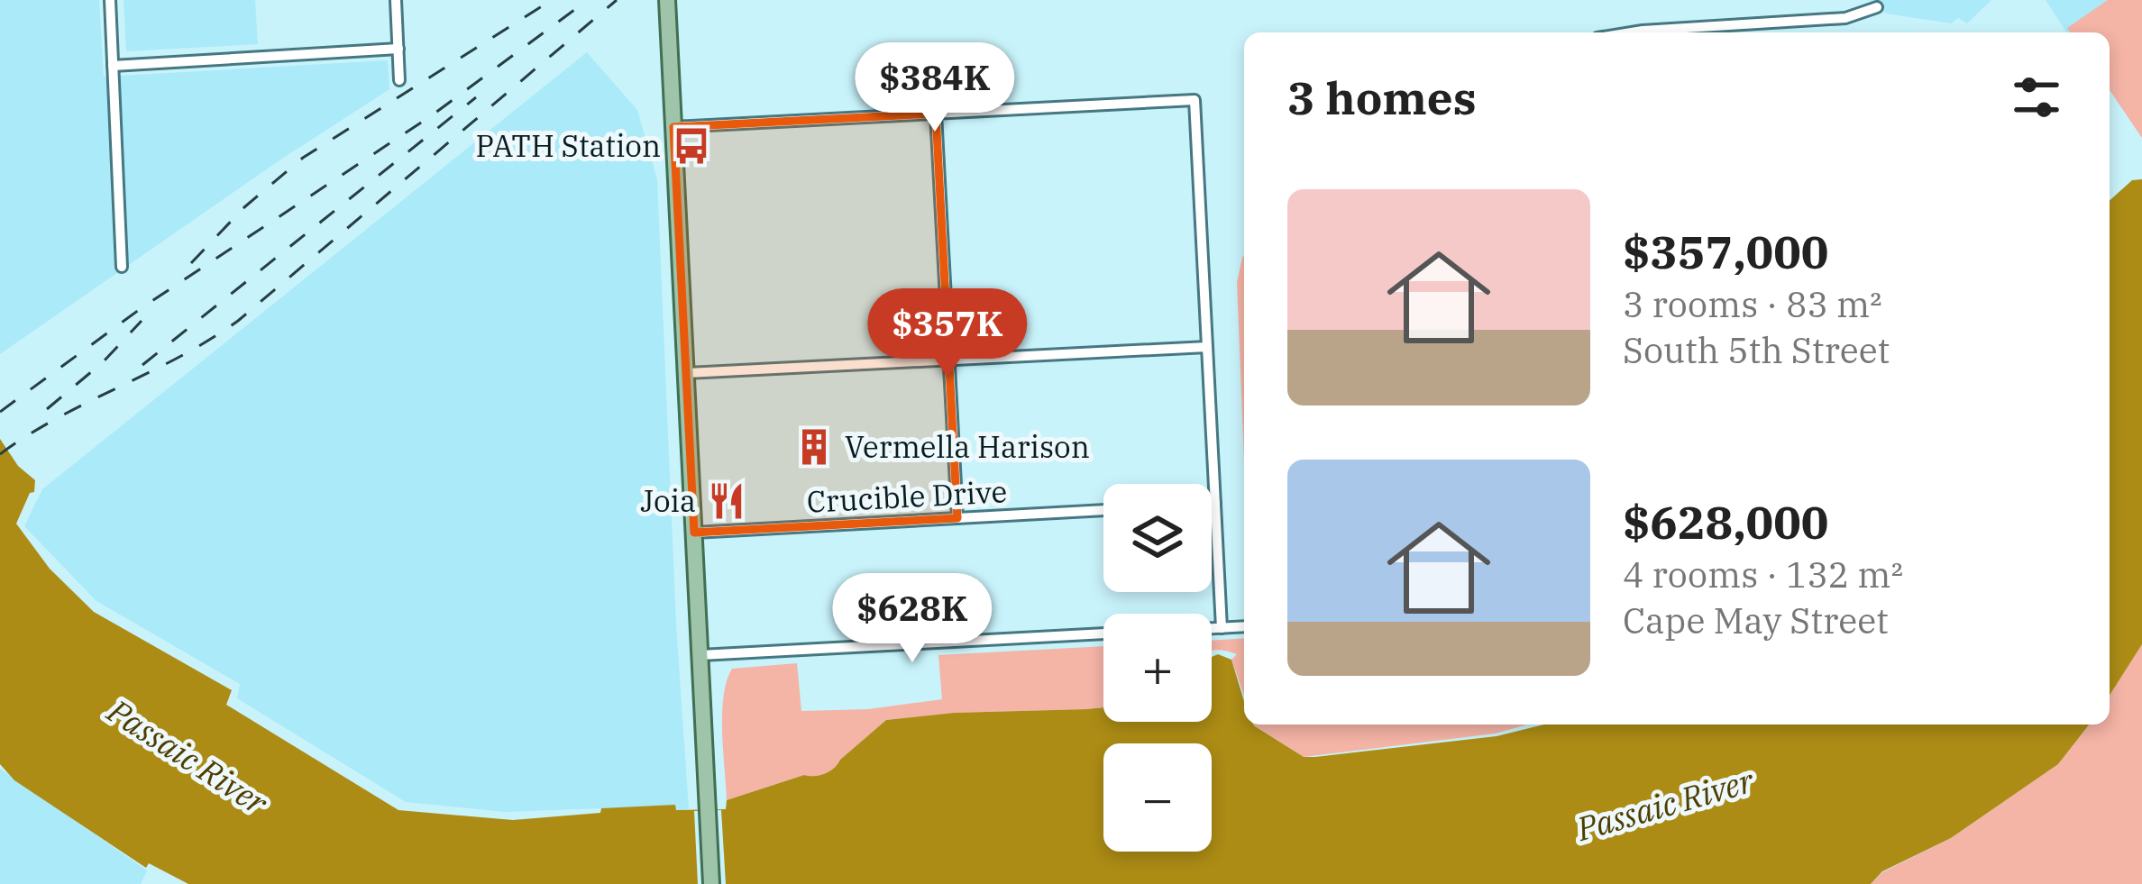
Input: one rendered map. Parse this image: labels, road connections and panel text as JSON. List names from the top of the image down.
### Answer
{
  "streets": {
    "street": ["Crucible Drive"]
  },
  "water": ["Passaic River"],
  "places": {
    "bus stop": ["PATH Station"],
    "building": ["Vermella Harison"],
    "restaurant": ["Joia"]
  },
  "page": {
    "heading": "3 homes",
    "price": ["$384K", "$357K", "$628K"],
    "list": [
      {
        "name": "$357,000",
        "note": "3 rooms · 83 m² · South 5th Street"
      },
      {
        "name": "$628,000",
        "note": "4 rooms · 132 m² · Cape May Street"
      }
    ],
    "map_buttons": ["+", "−"]
  }
}
